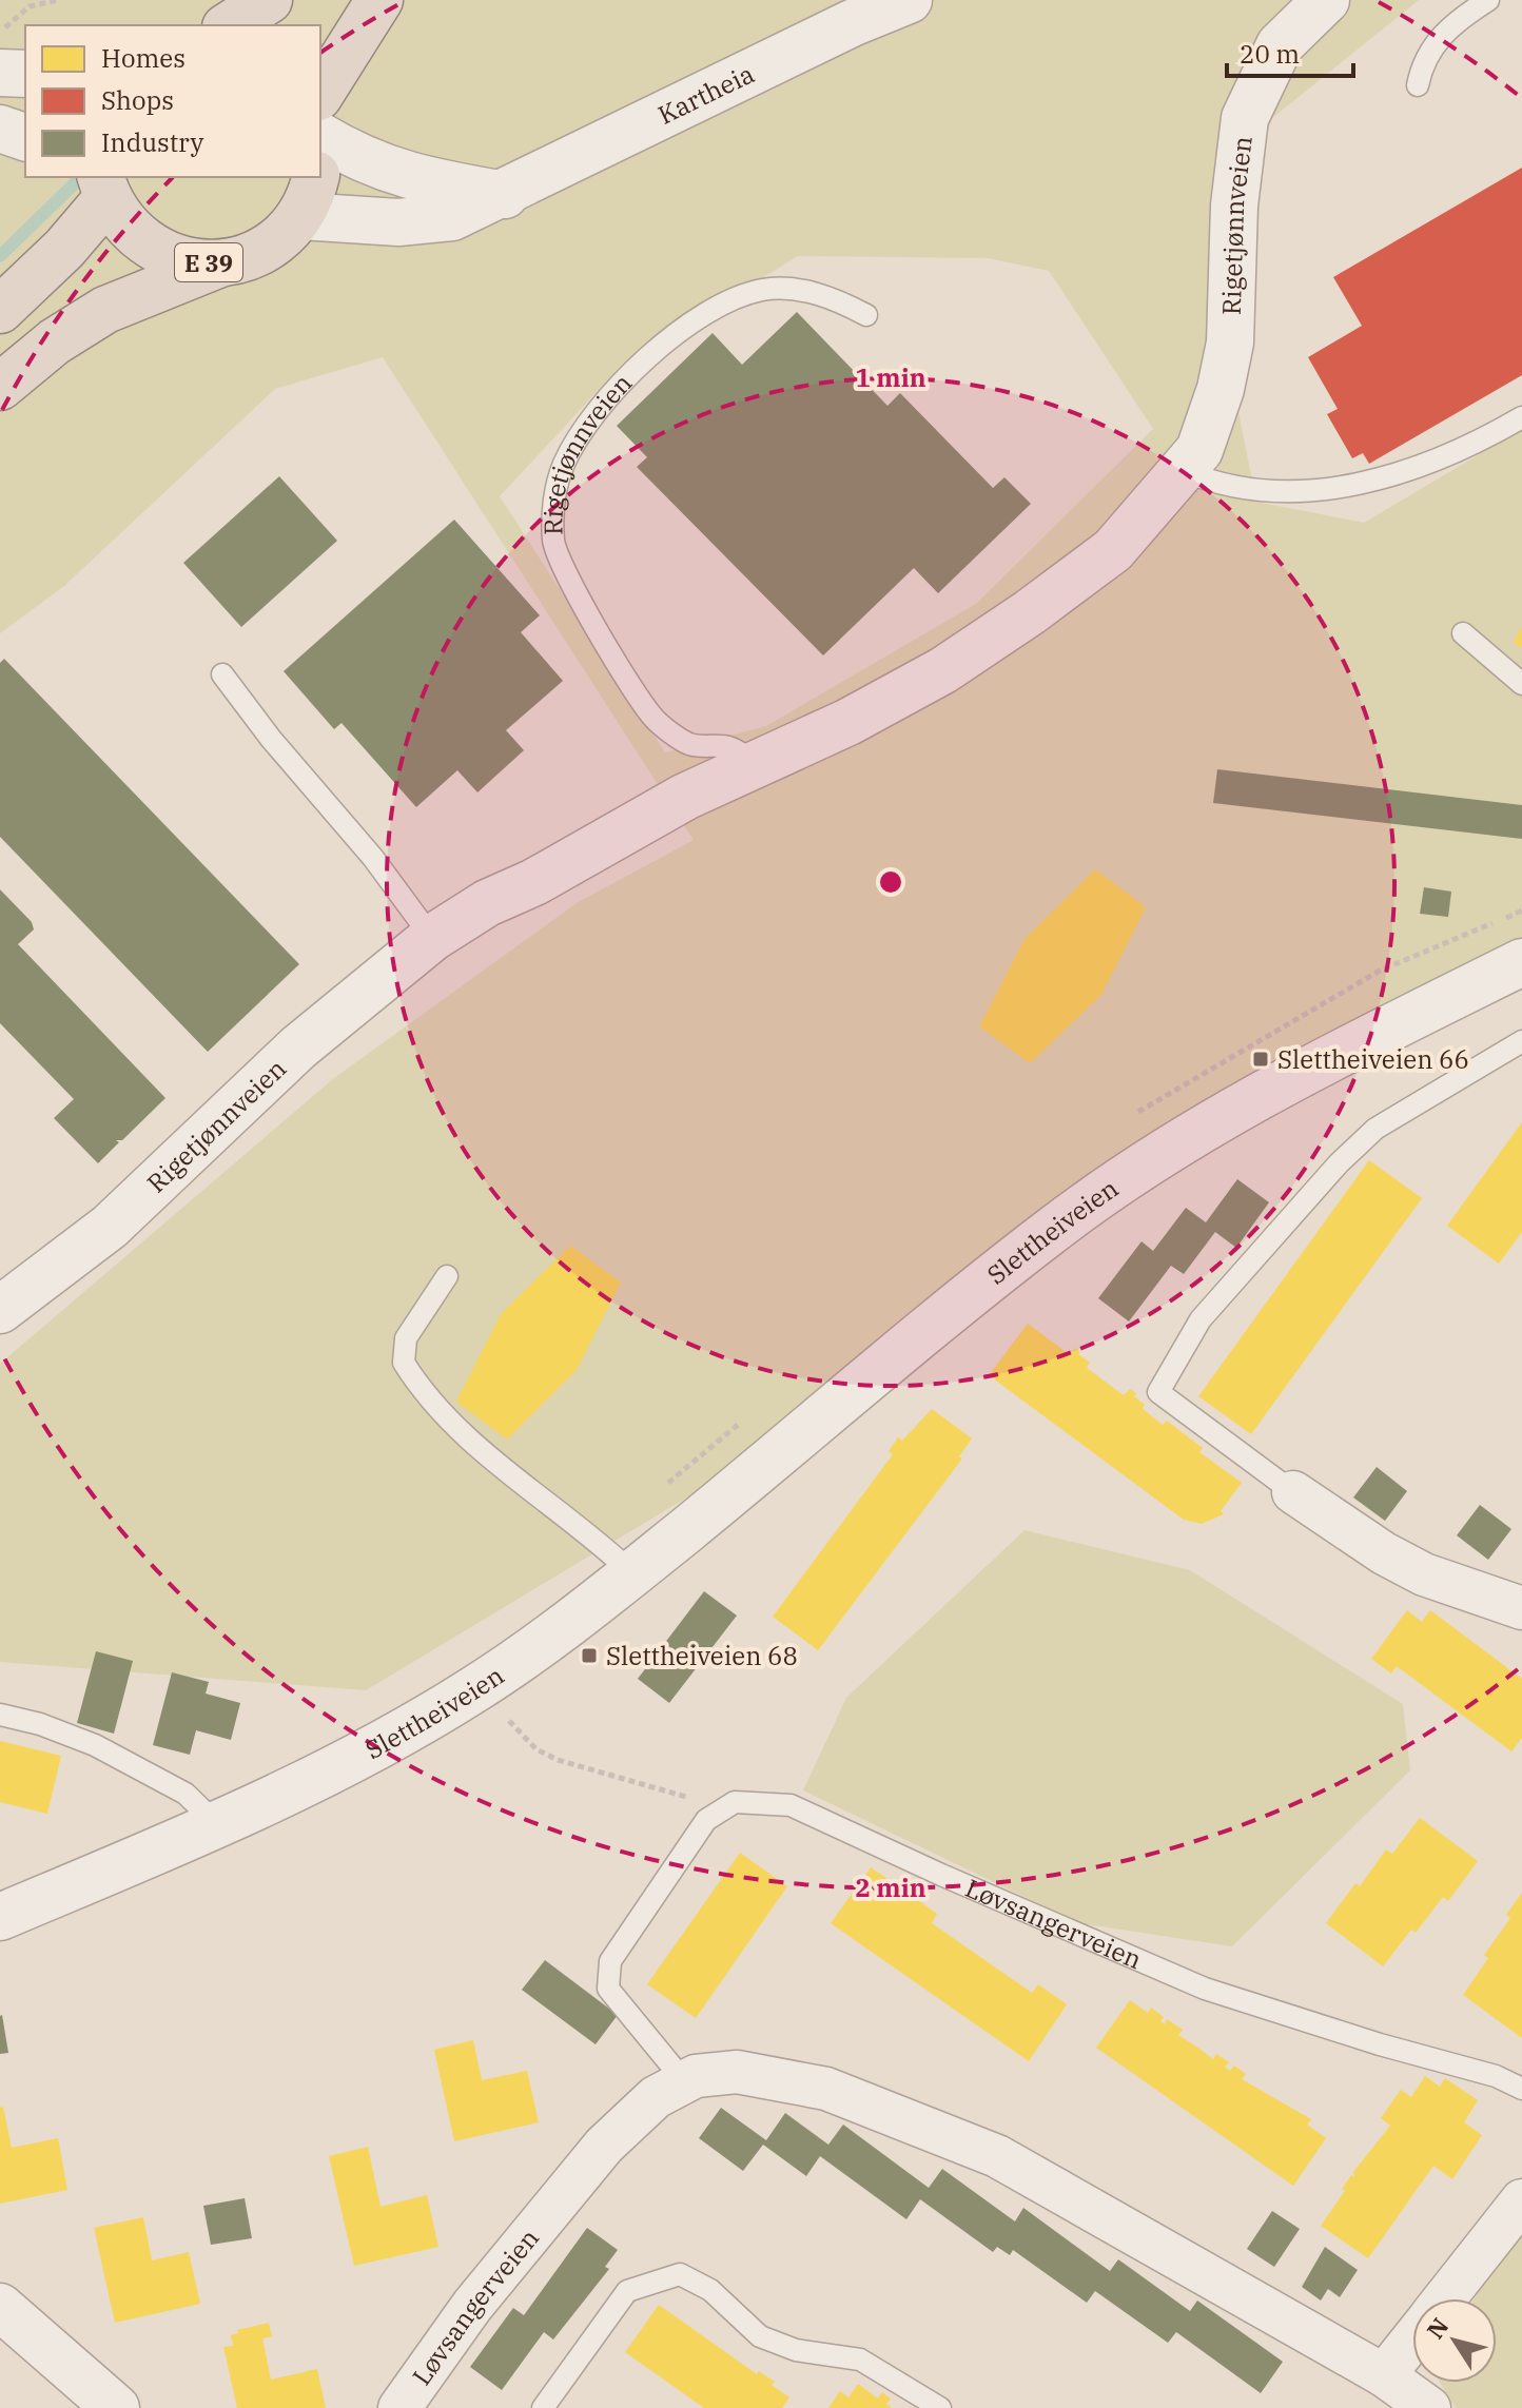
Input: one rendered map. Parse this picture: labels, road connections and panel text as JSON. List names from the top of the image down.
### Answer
{
  "streets": {
    "highway": ["E 39"],
    "street": [
      "Kartheia",
      "Rigetjønnveien",
      "Slettheiveien",
      "Løvsangerveien"
    ]
  },
  "crossings": [
    ["Kartheia", "E 39"]
  ],
  "places": {
    "transit": ["Slettheiveien 66", "Slettheiveien 68"]
  },
  "legend": ["Homes", "Shops", "Industry"],
  "scale_bar": "20 m",
  "north": "top left",
  "rings": ["1 min", "2 min"]
}
